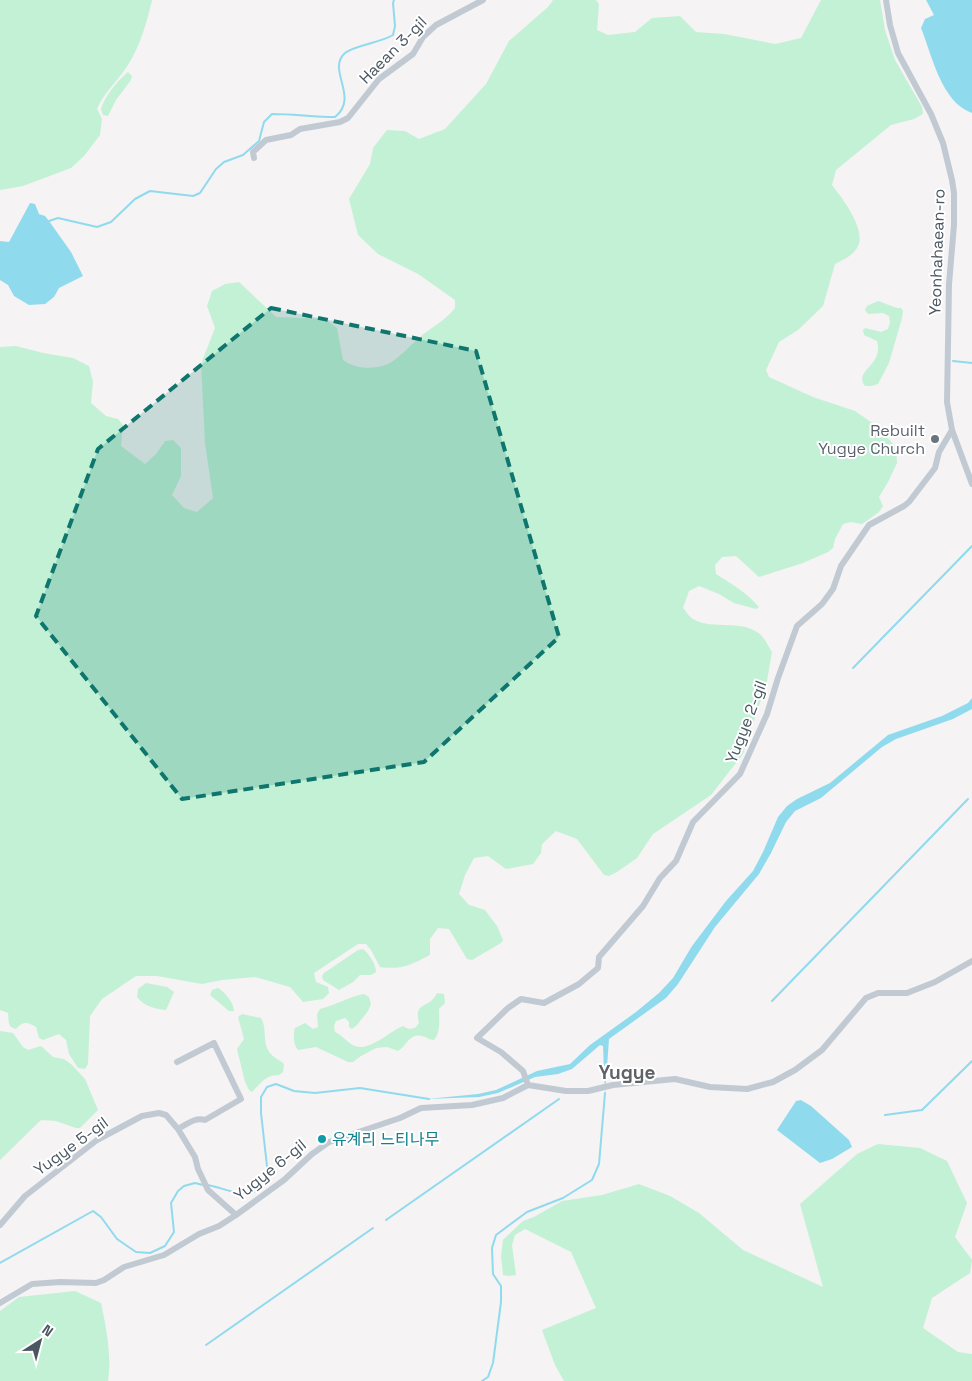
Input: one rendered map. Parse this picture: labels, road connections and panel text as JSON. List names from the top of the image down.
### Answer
{
  "streets": {
    "street": [
      "Haean 3-gil",
      "Yeonhahaean-ro",
      "Yugye 2-gil",
      "Yugye 5-gil",
      "Yugye 6-gil"
    ]
  },
  "crossings": [
    ["Yeonhahaean-ro", "Yugye 2-gil"],
    ["Yugye 2-gil", "Yugye 6-gil"],
    ["Yugye 5-gil", "Yugye 6-gil"]
  ],
  "districts": ["Yugye"],
  "places": ["Rebuilt Yugye Church", "유계리 느티나무"],
  "north": "top right"
}
